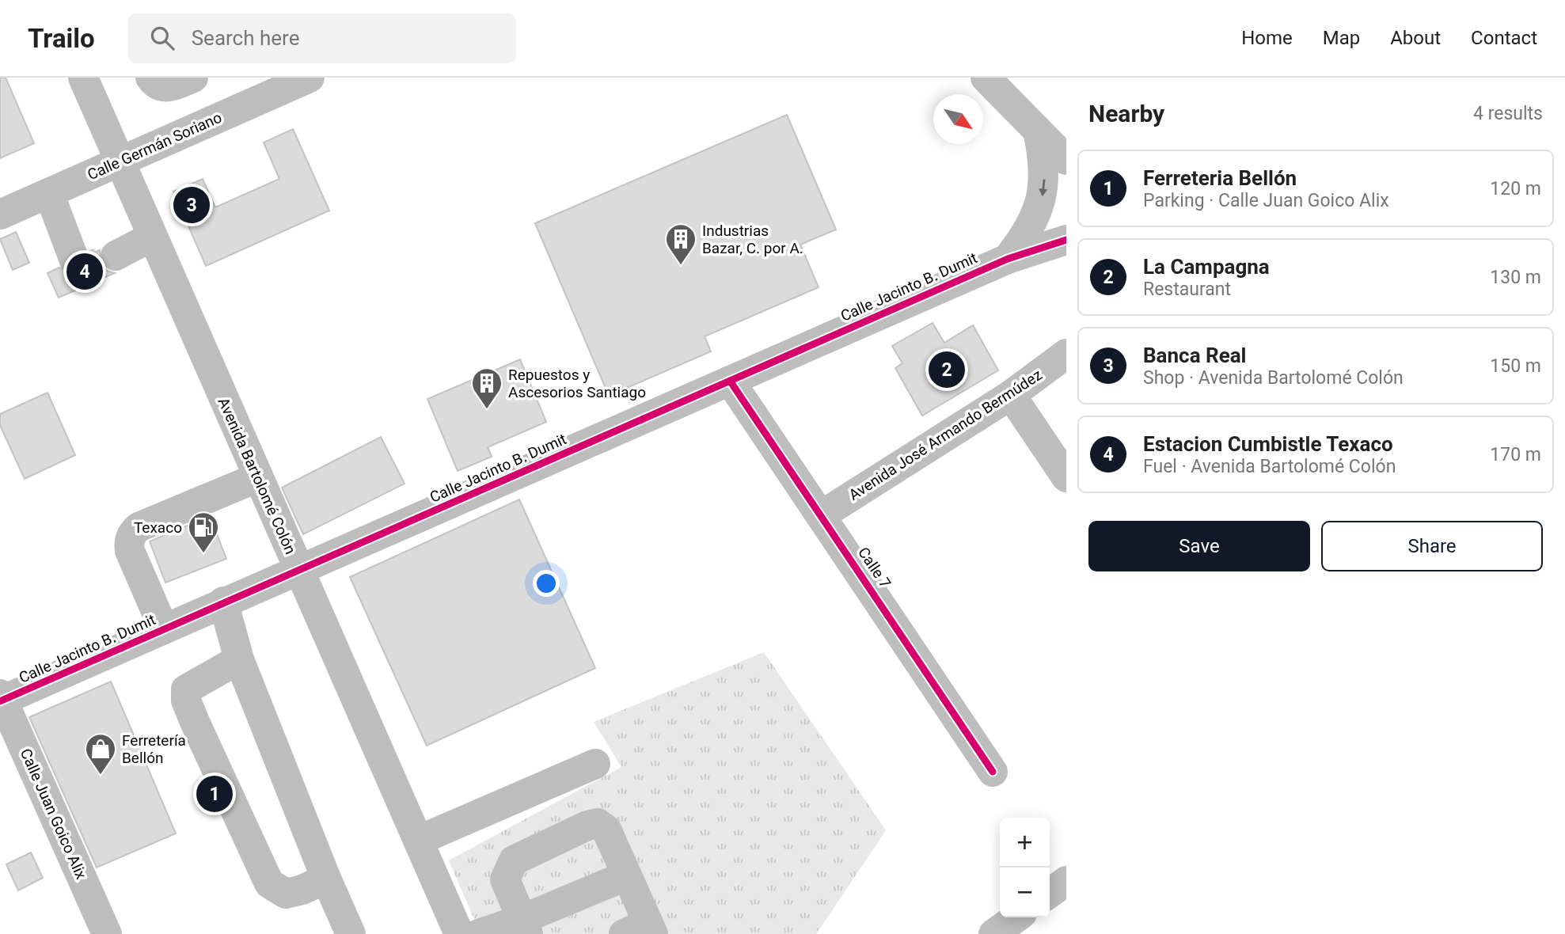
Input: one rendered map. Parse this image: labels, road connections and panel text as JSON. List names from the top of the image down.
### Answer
{
  "streets": {
    "street": [
      "Calle Germán Soriano",
      "Calle Jacinto B. Dumit",
      "Avenida José Armando Bermúdez",
      "Avenida Bartolomé Colón",
      "Calle 7",
      "Calle Juan Goico Alix"
    ]
  },
  "crossings": [
    ["Calle Germán Soriano", "Avenida Bartolomé Colón"],
    ["Calle Jacinto B. Dumit", "Avenida Bartolomé Colón"],
    ["Calle Jacinto B. Dumit", "Calle 7"],
    ["Calle Jacinto B. Dumit", "Calle Juan Goico Alix"],
    ["Avenida José Armando Bermúdez", "Calle 7"]
  ],
  "places": {
    "building": ["Industrias Bazar, C. por A.", "Repuestos y Ascesorios Santiago"],
    "fuel station": ["Texaco"],
    "shop": ["Ferretería Bellón"]
  },
  "north": "bottom right",
  "page": {
    "header": "Trailo",
    "search": "Search here",
    "nav": [
      "Home",
      "Map",
      "About",
      "Contact"
    ],
    "heading": ["Nearby", "4 results"],
    "list": [
      {
        "mark": "1",
        "name": "Ferreteria Bellón",
        "note": "Parking · Calle Juan Goico Alix",
        "value": "120 m"
      },
      {
        "mark": "2",
        "name": "La Campagna",
        "note": "Restaurant",
        "value": "130 m"
      },
      {
        "mark": "3",
        "name": "Banca Real",
        "note": "Shop · Avenida Bartolomé Colón",
        "value": "150 m"
      },
      {
        "mark": "4",
        "name": "Estacion Cumbistle Texaco",
        "note": "Fuel · Avenida Bartolomé Colón",
        "value": "170 m"
      }
    ],
    "pins": [
      "3",
      "4",
      "2",
      "1"
    ],
    "buttons": ["Save", "Share"],
    "map_buttons": ["+", "−"]
  }
}
